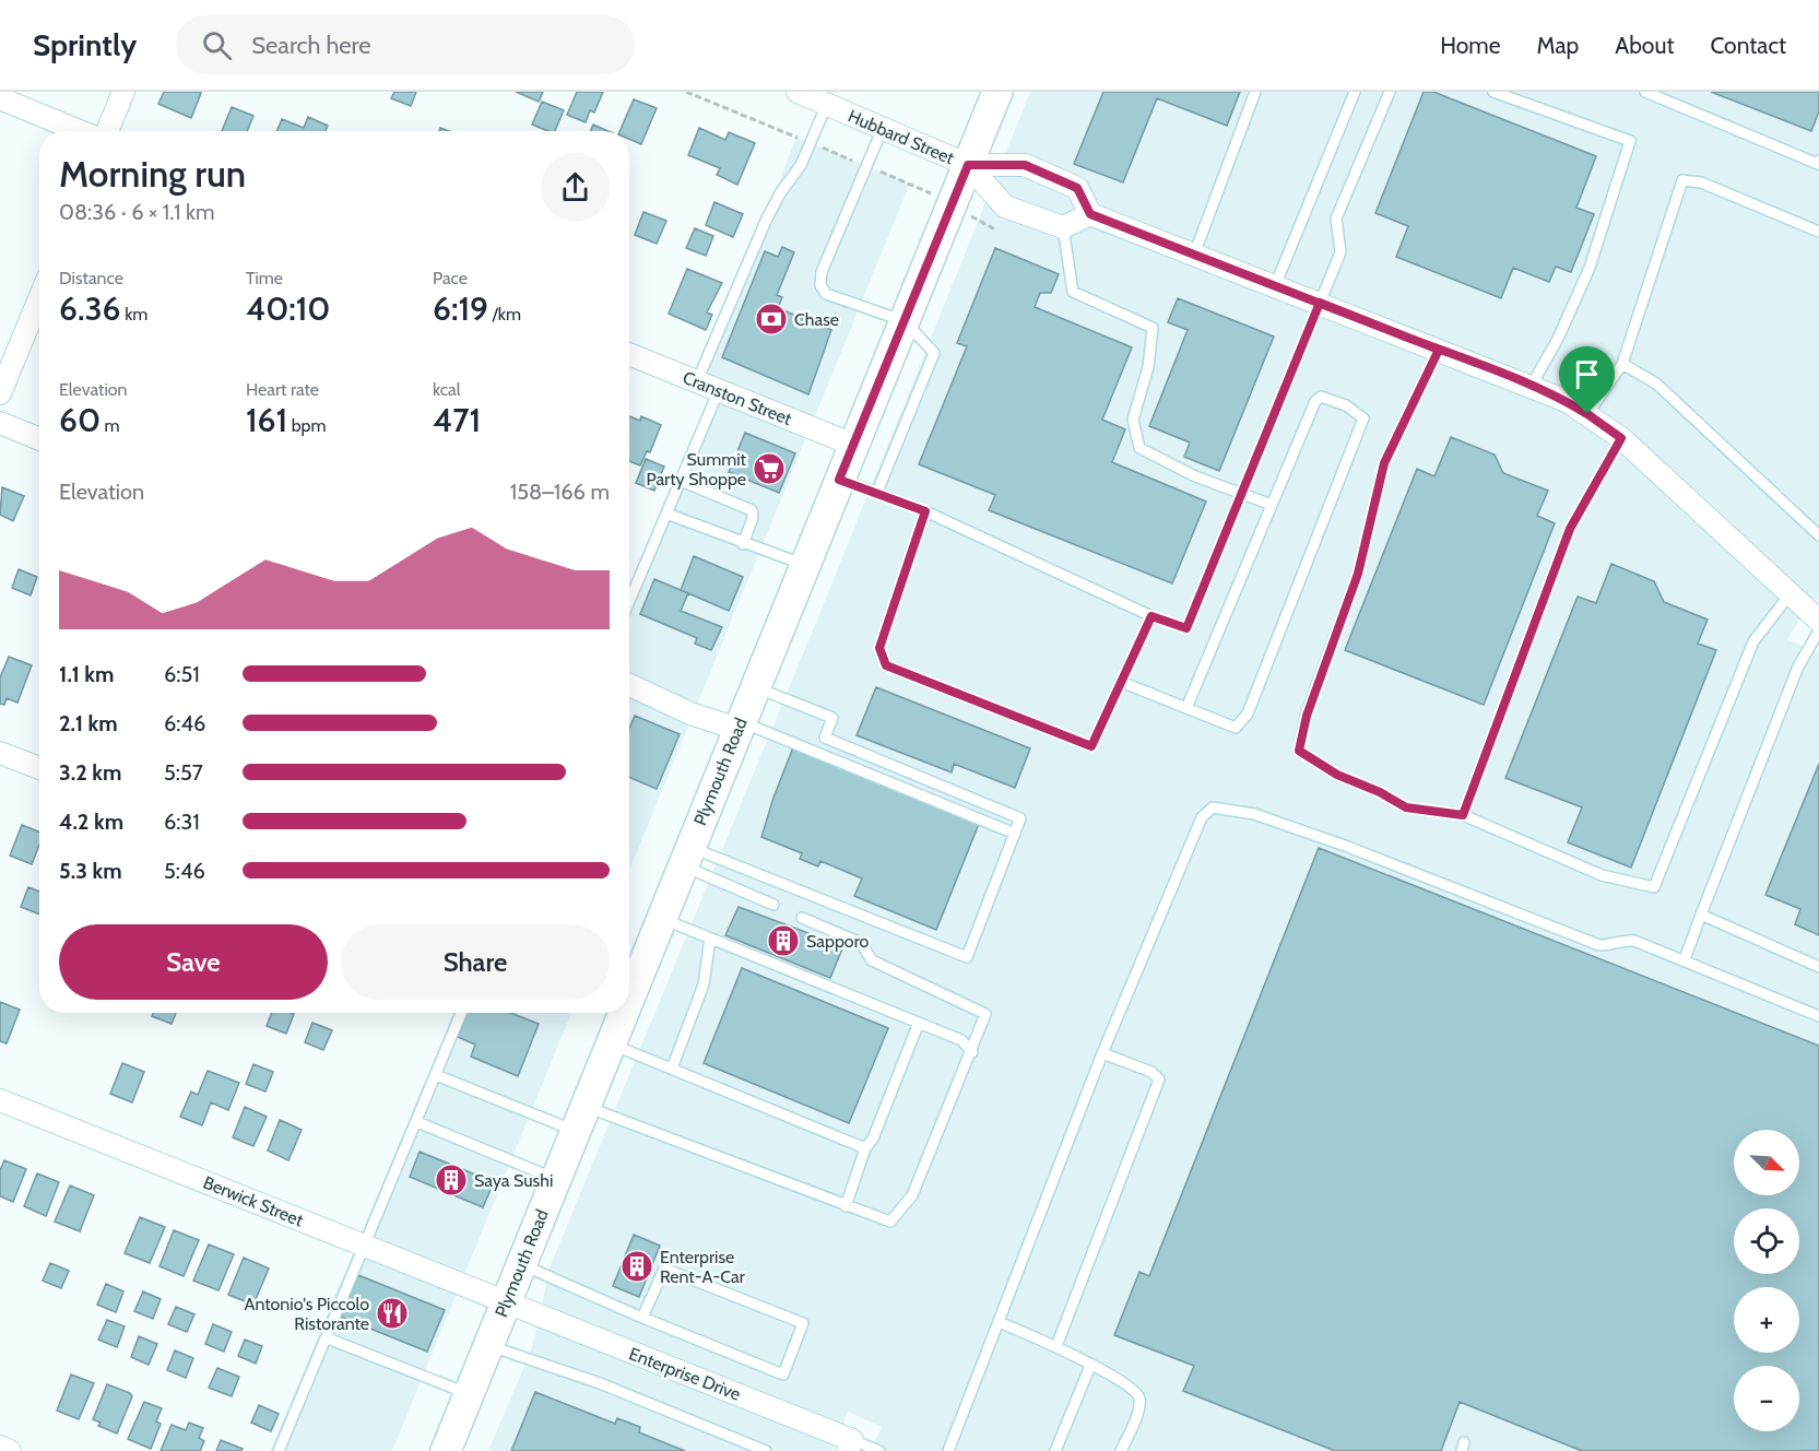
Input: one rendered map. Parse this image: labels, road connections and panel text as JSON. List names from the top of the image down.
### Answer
{
  "streets": {
    "main road": ["Plymouth Road"],
    "street": [
      "Hubbard Street",
      "Cranston Street",
      "Berwick Street",
      "Enterprise Drive"
    ]
  },
  "crossings": [
    ["Hubbard Street", "Plymouth Road"],
    ["Cranston Street", "Plymouth Road"],
    ["Plymouth Road", "Berwick Street"],
    ["Plymouth Road", "Enterprise Drive"],
    ["Berwick Street", "Enterprise Drive"]
  ],
  "places": {
    "bank": ["Chase"],
    "supermarket": ["Summit Party Shoppe"],
    "building": ["Sapporo", "Saya Sushi", "Enterprise Rent-A-Car"],
    "restaurant": ["Antonio's Piccolo Ristorante"]
  },
  "north": "bottom right",
  "page": {
    "header": "Sprintly",
    "search": "Search here",
    "nav": [
      "Home",
      "Map",
      "About",
      "Contact"
    ],
    "heading": ["Morning run", "08:36 · 6 × 1.1 km"],
    "stats": [
      ["Distance", "6.36 km"],
      ["Time", "40:10"],
      ["Pace", "6:19 /km"],
      ["Elevation", "60 m"],
      ["Heart rate", "161 bpm"],
      ["kcal", "471"]
    ],
    "chart": ["Elevation", "158–166 m"],
    "list": [
      {
        "name": "1.1 km",
        "note": "6:51"
      },
      {
        "name": "2.1 km",
        "note": "6:46"
      },
      {
        "name": "3.2 km",
        "note": "5:57"
      },
      {
        "name": "4.2 km",
        "note": "6:31"
      },
      {
        "name": "5.3 km",
        "note": "5:46"
      }
    ],
    "buttons": ["Save", "Share"],
    "map_buttons": ["+", "−"]
  }
}
